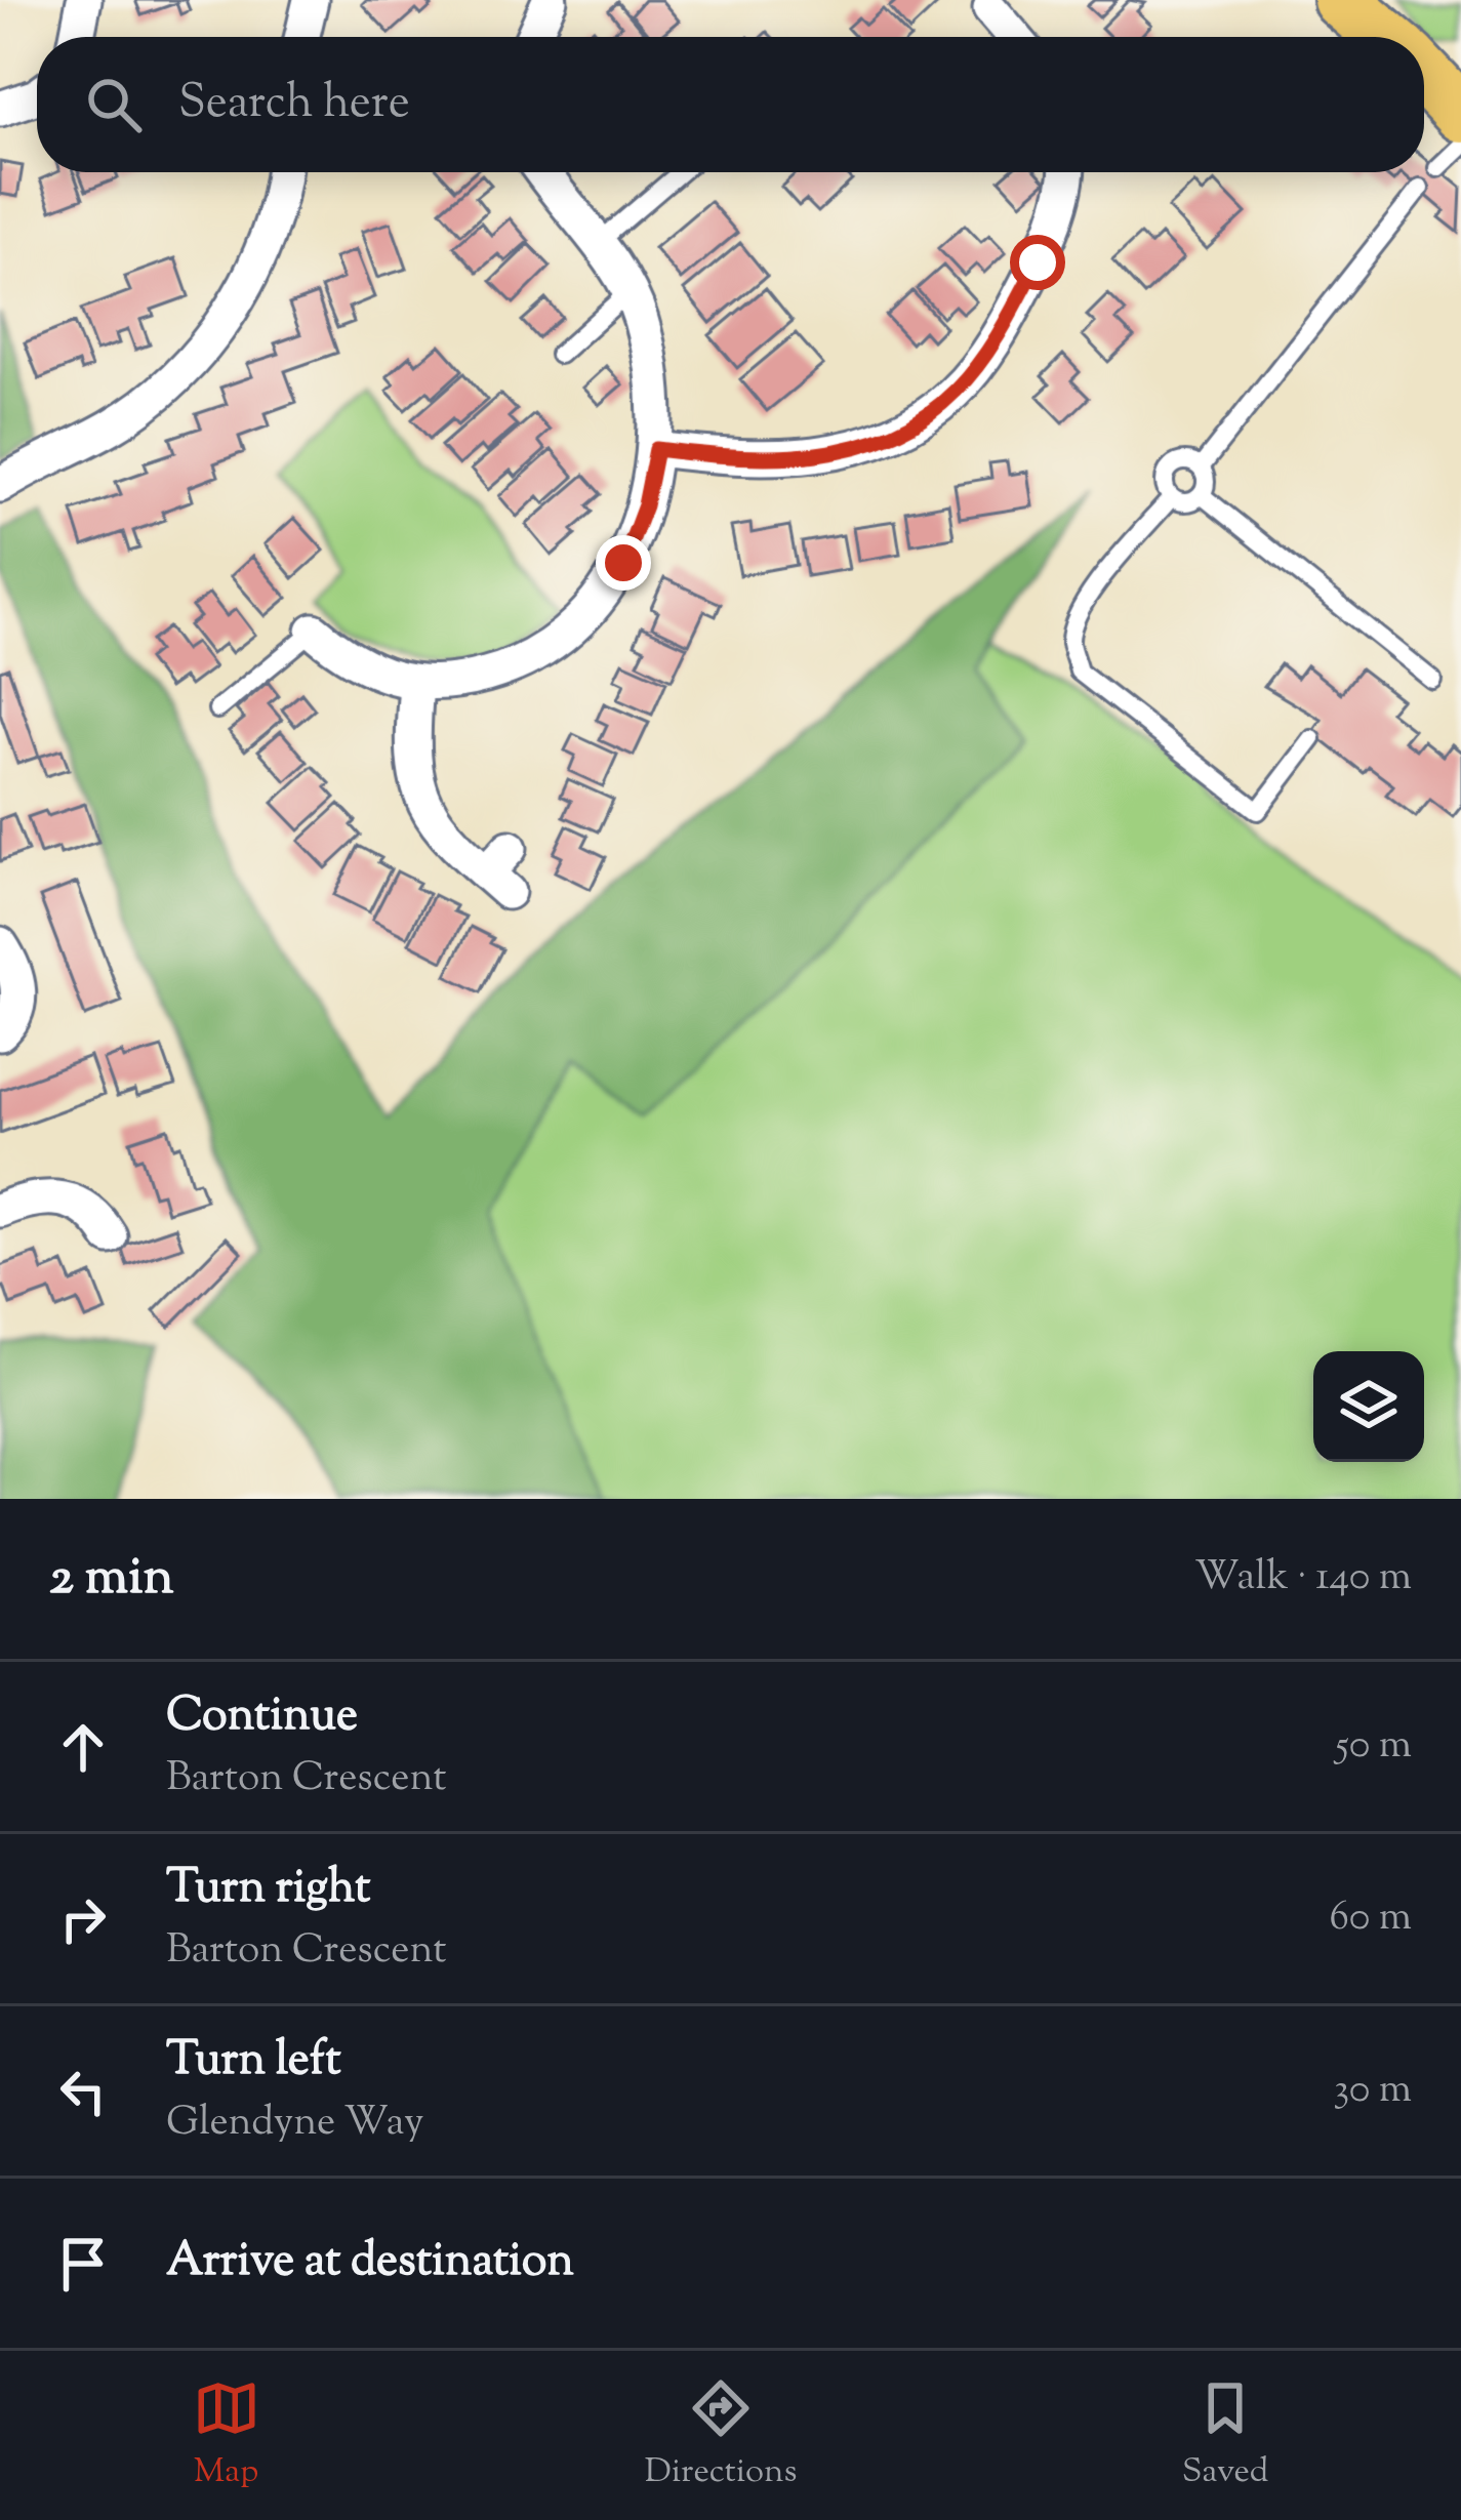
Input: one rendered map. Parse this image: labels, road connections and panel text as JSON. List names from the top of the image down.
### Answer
{
  "page": {
    "search": "Search here",
    "heading": ["2 min", "Walk · 140 m"],
    "list": [
      ["Continue", "Barton Crescent", "50 m"],
      ["Turn right", "Barton Crescent", "60 m"],
      ["Turn left", "Glendyne Way", "30 m"],
      "Arrive at destination"
    ],
    "nav": ["Map", "Directions", "Saved"]
  }
}
